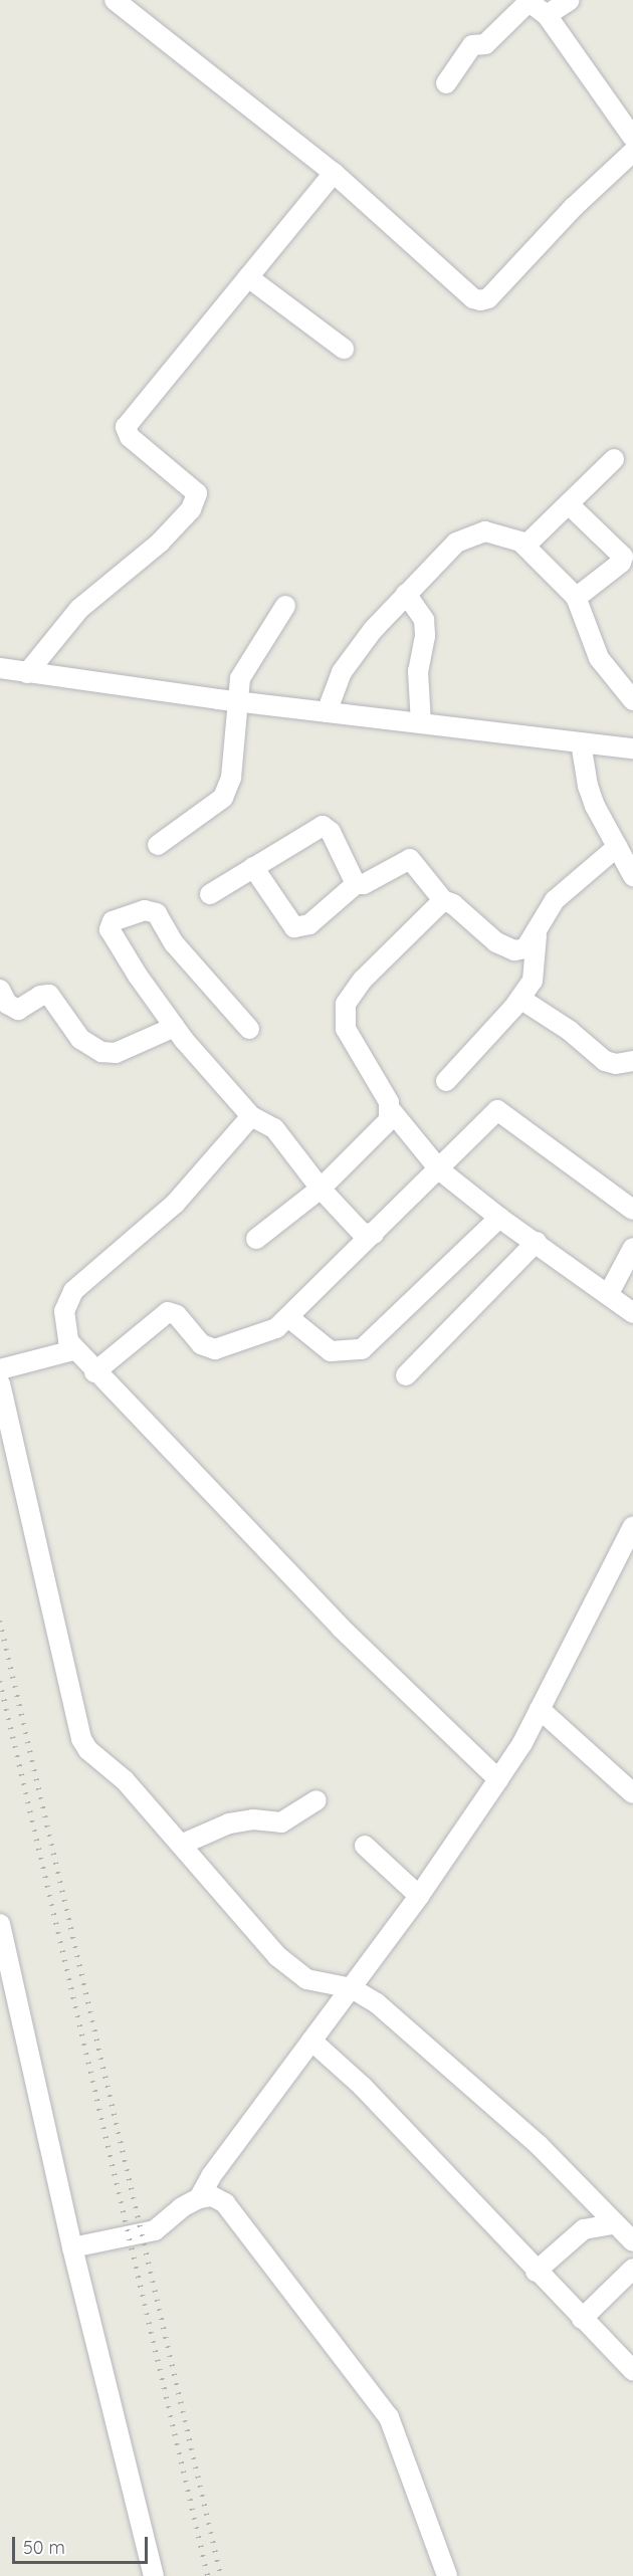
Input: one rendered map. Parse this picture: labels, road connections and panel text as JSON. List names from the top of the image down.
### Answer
{
  "scale_bar": "50 m"
}
